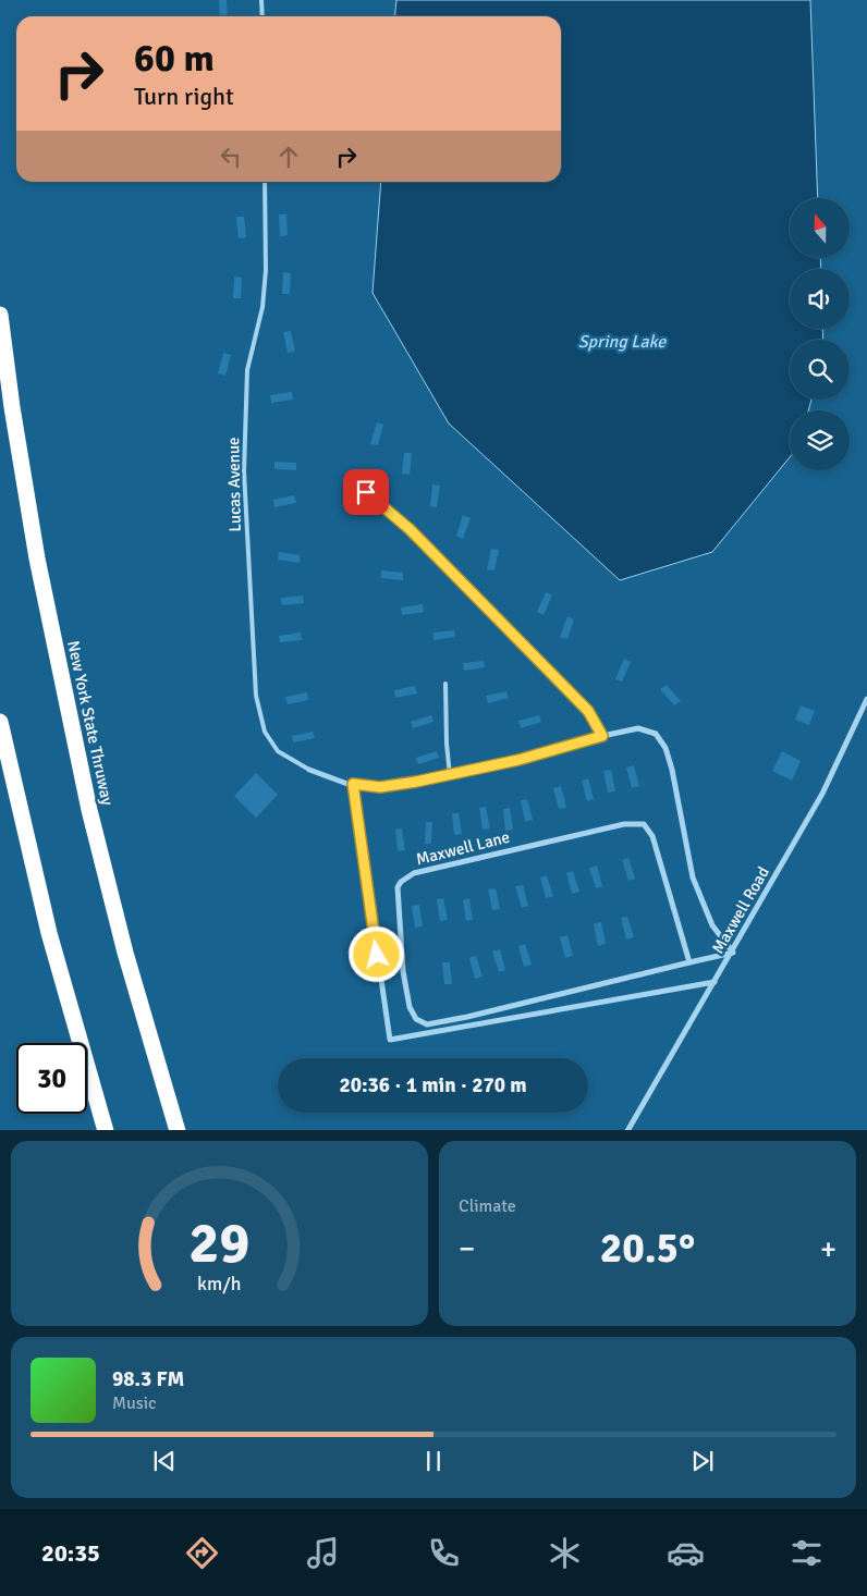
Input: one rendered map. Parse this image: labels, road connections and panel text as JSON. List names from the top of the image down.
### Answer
{
  "streets": {
    "highway": ["New York State Thruway"],
    "street": ["Maxwell Lane", "Maxwell Road"],
    "lane": ["Lucas Avenue"]
  },
  "crossings": [
    ["Maxwell Lane", "Maxwell Road"]
  ],
  "water": ["Spring Lake"],
  "north": "top",
  "page": {
    "turn": ["60 m", "Turn right"],
    "limit": "30",
    "trip": "20:36 · 1 min · 270 m",
    "tile": "Climate",
    "heat": ["−", "20.5°", "+"],
    "song": ["98.3 FM", "Music"],
    "tabs": "20:35",
    "gauge": ["29", "km/h"]
  }
}
